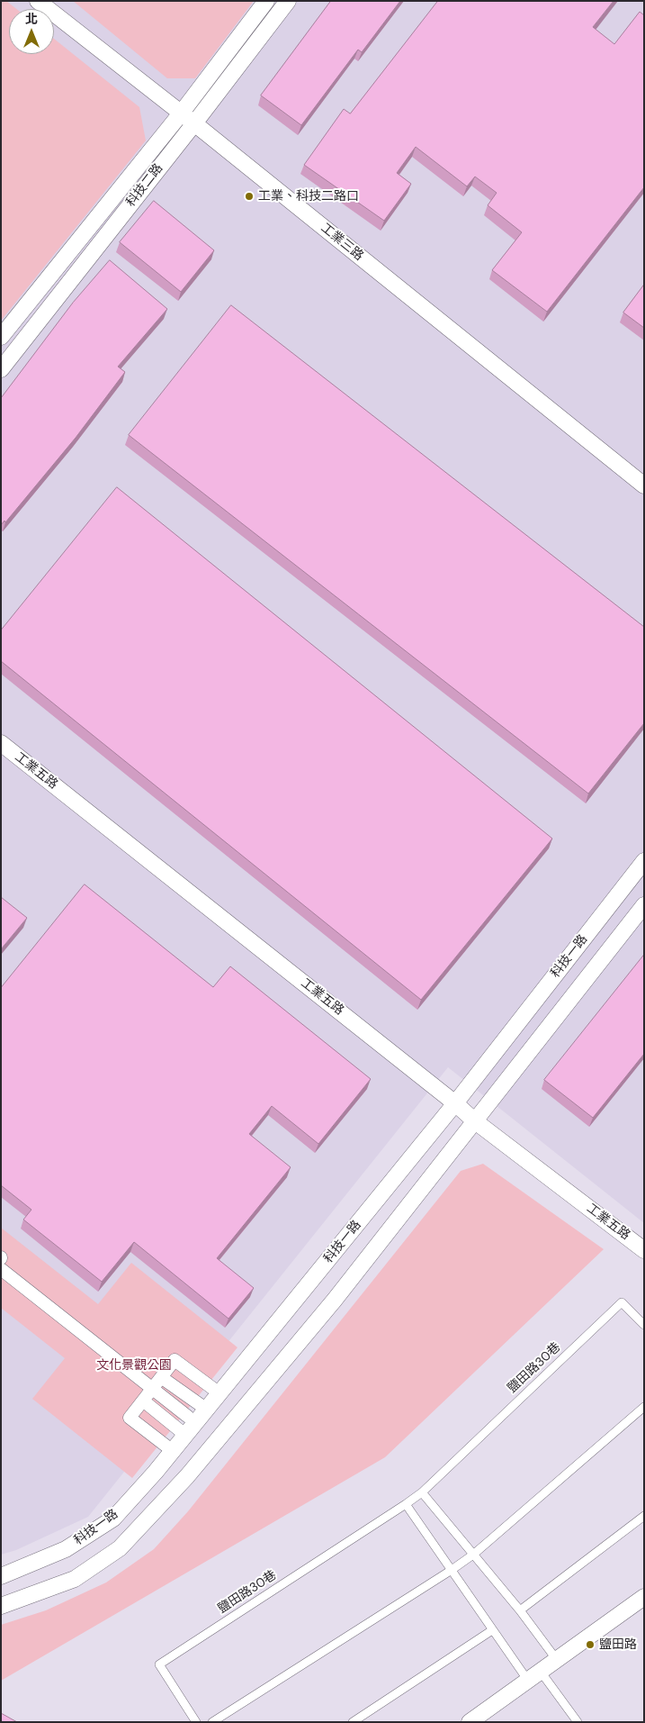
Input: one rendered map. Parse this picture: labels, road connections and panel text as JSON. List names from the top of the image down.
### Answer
{
  "streets": {
    "street": [
      "科技二路",
      "工業三路",
      "工業五路",
      "科技一路"
    ],
    "lane": ["鹽田路30巷"]
  },
  "crossings": [
    ["科技二路", "工業三路"],
    ["工業五路", "科技一路"]
  ],
  "parks": ["文化景觀公園"],
  "places": ["工業、科技二路口", "鹽田路"],
  "north": "top"
}
